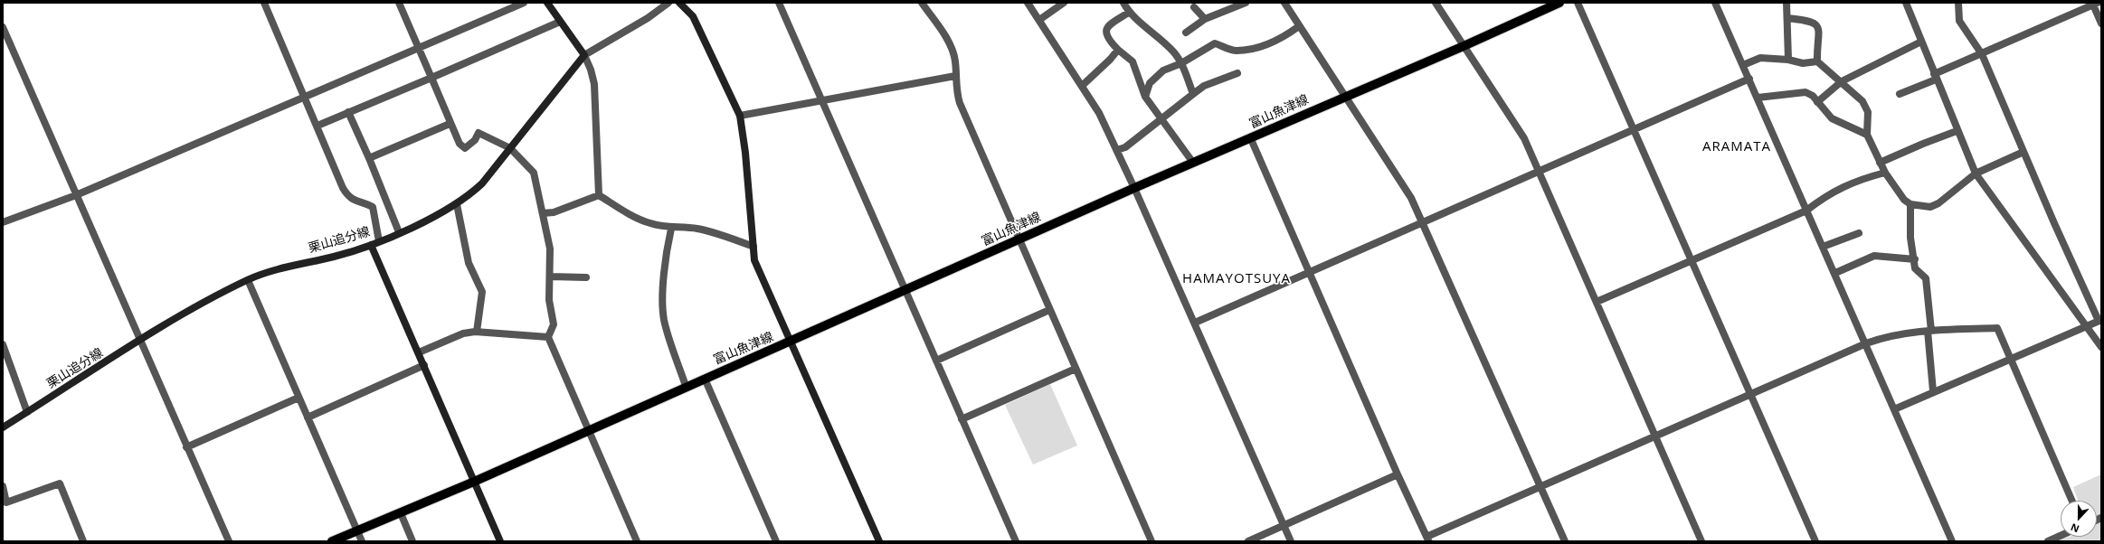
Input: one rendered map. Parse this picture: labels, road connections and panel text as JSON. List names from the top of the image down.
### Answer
{
  "streets": {
    "main road": ["富山魚津線"],
    "street": ["栗山追分線"]
  },
  "districts": ["ARAMATA", "HAMAYOTSUYA"],
  "north": "bottom"
}
